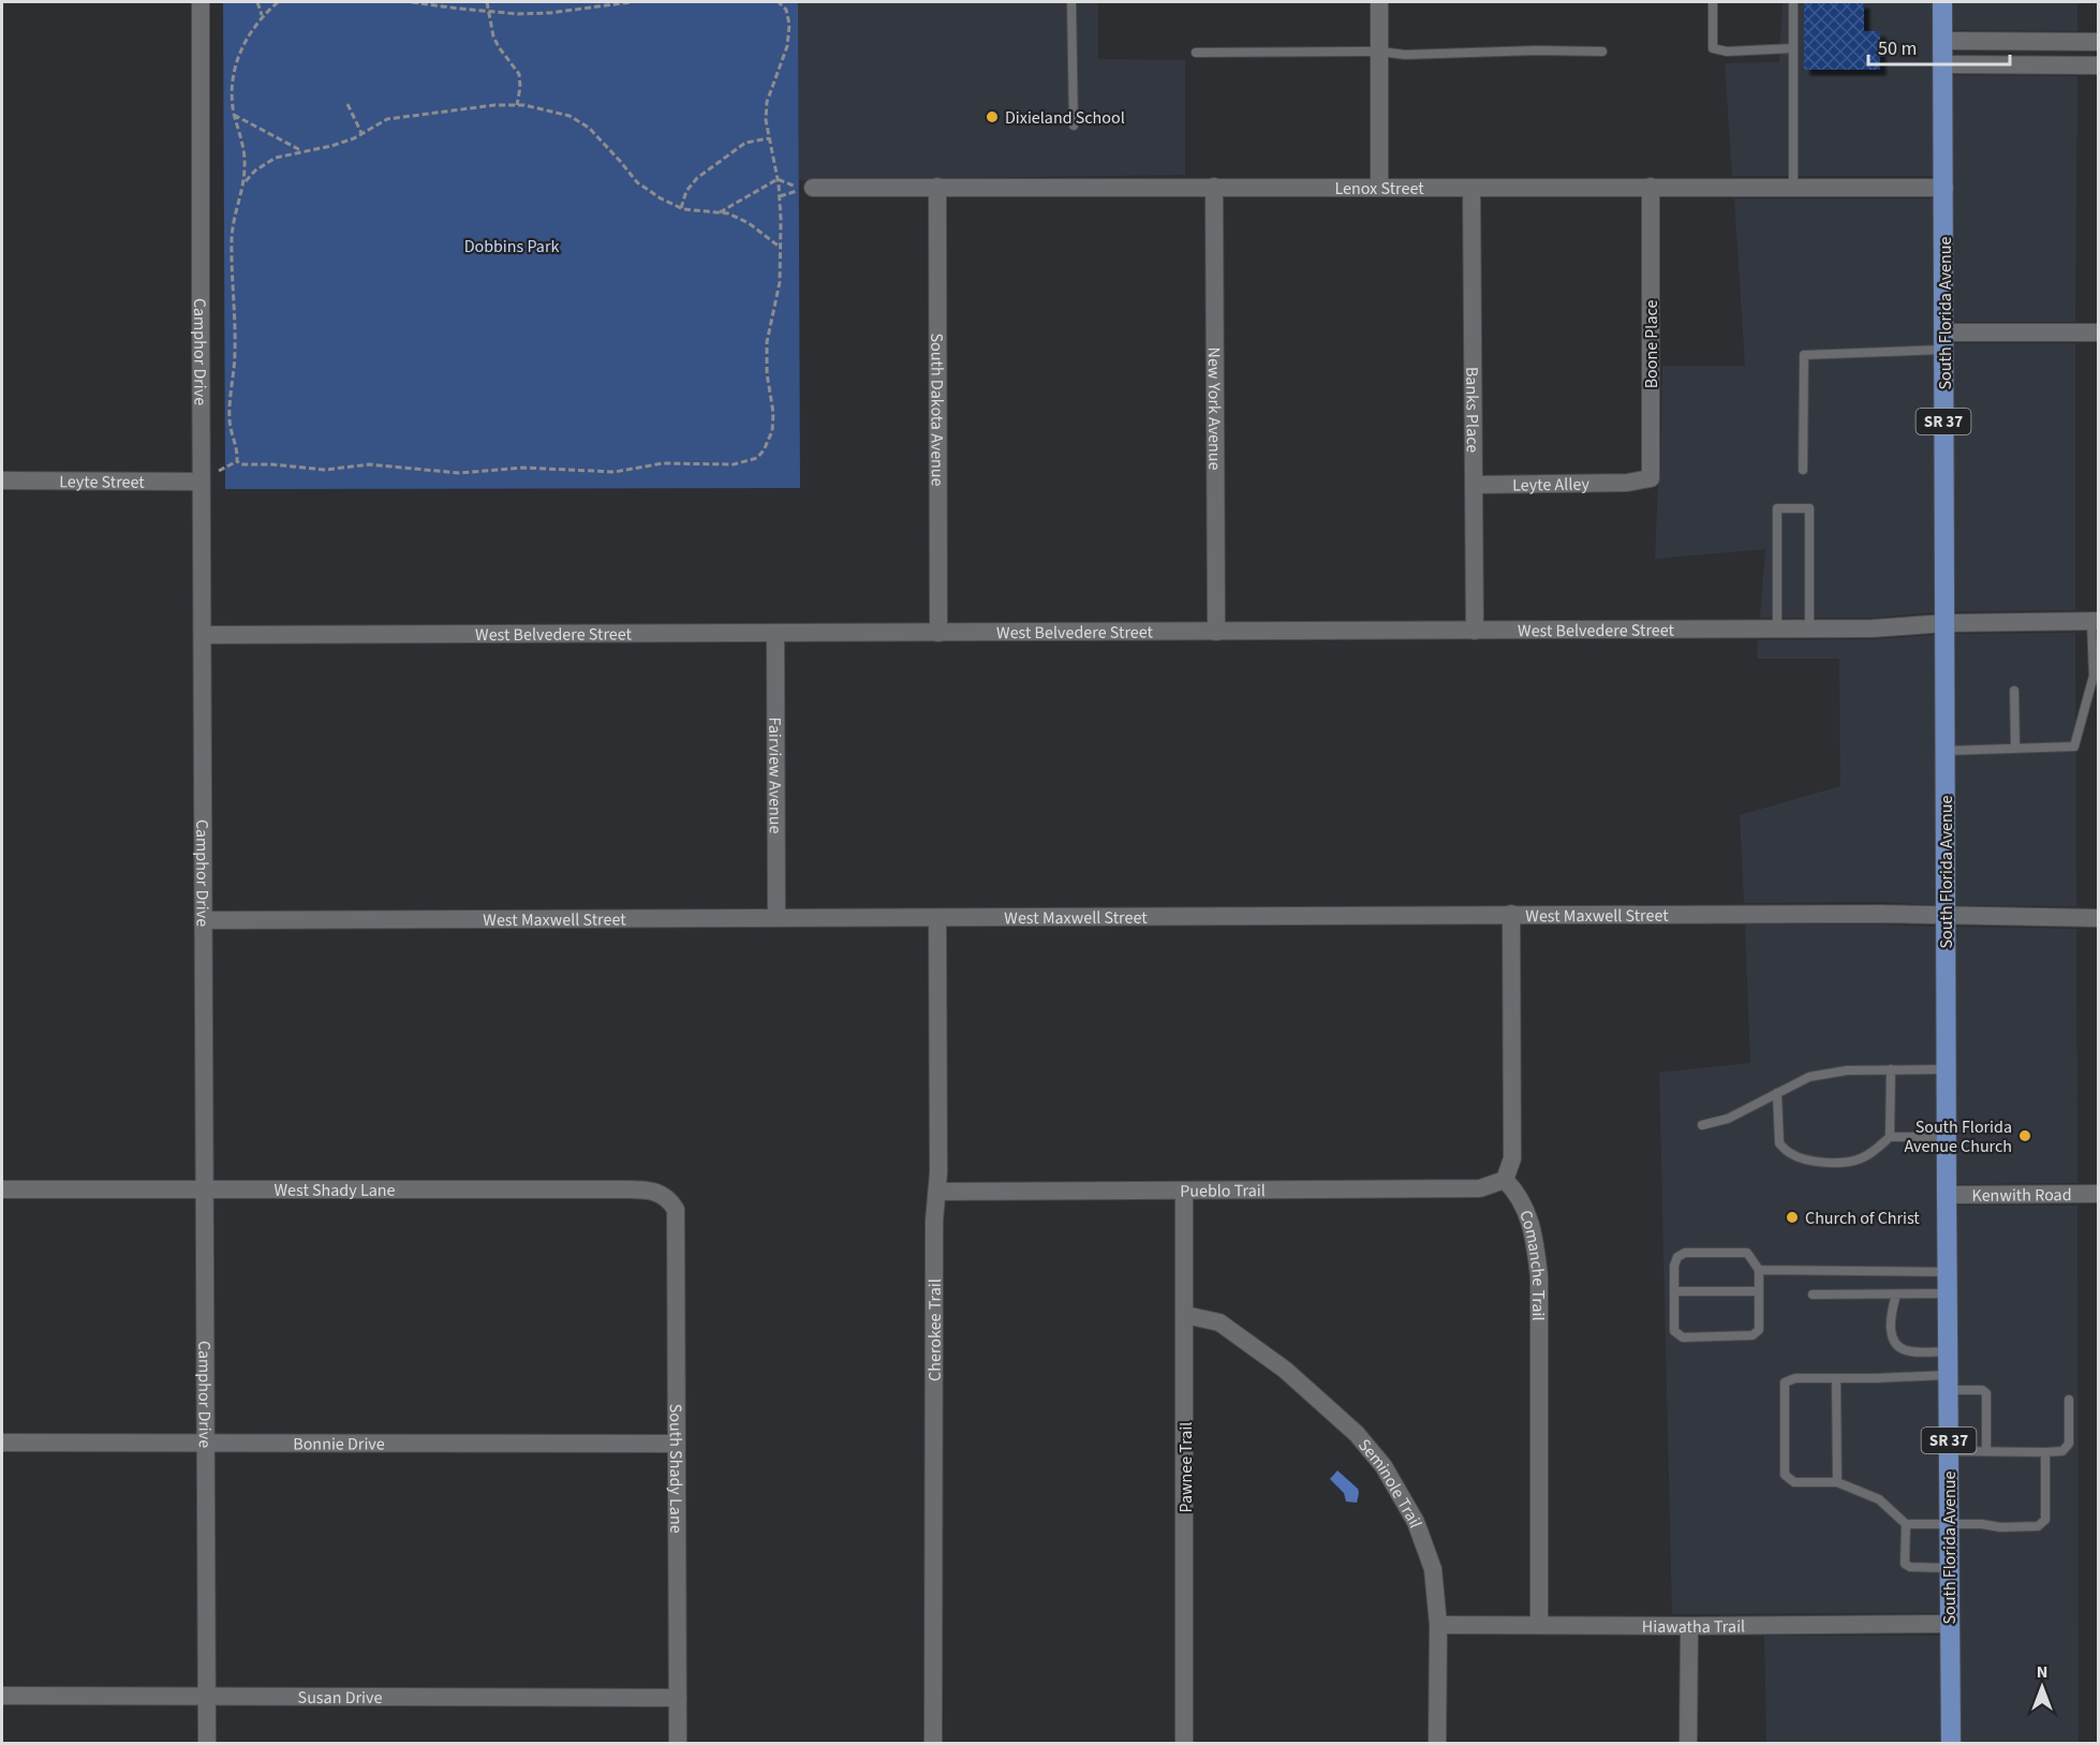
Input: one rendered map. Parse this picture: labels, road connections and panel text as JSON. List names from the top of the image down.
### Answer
{
  "streets": {
    "main road": ["South Florida Avenue", "SR 37"],
    "street": [
      "Lenox Street",
      "Boone Place",
      "Camphor Drive",
      "New York Avenue",
      "Banks Place",
      "South Dakota Avenue",
      "Leyte Street",
      "Leyte Alley",
      "West Belvedere Street",
      "Fairview Avenue",
      "West Maxwell Street",
      "Pueblo Trail",
      "West Shady Lane",
      "Kenwith Road",
      "Comanche Trail",
      "Cherokee Trail",
      "Bonnie Drive",
      "Pawnee Trail",
      "South Shady Lane",
      "Seminole Trail",
      "Hiawatha Trail",
      "Susan Drive"
    ]
  },
  "crossings": [
    ["Lenox Street", "South Florida Avenue"],
    ["Lenox Street", "Boone Place"],
    ["Lenox Street", "New York Avenue"],
    ["Lenox Street", "Banks Place"],
    ["Lenox Street", "South Dakota Avenue"],
    ["South Florida Avenue", "West Belvedere Street"],
    ["South Florida Avenue", "West Maxwell Street"],
    ["South Florida Avenue", "Kenwith Road"],
    ["South Florida Avenue", "Hiawatha Trail"],
    ["Boone Place", "Leyte Alley"],
    ["Camphor Drive", "Leyte Street"],
    ["Camphor Drive", "West Belvedere Street"],
    ["Camphor Drive", "West Maxwell Street"],
    ["Camphor Drive", "West Shady Lane"],
    ["Camphor Drive", "Bonnie Drive"],
    ["Camphor Drive", "Susan Drive"],
    ["New York Avenue", "West Belvedere Street"],
    ["Banks Place", "Leyte Alley"],
    ["Banks Place", "West Belvedere Street"],
    ["South Dakota Avenue", "West Belvedere Street"],
    ["West Belvedere Street", "Fairview Avenue"],
    ["Fairview Avenue", "West Maxwell Street"],
    ["West Maxwell Street", "Cherokee Trail"],
    ["Pueblo Trail", "Comanche Trail"],
    ["Pueblo Trail", "Cherokee Trail"],
    ["Pueblo Trail", "Pawnee Trail"],
    ["West Shady Lane", "South Shady Lane"],
    ["Comanche Trail", "Hiawatha Trail"],
    ["Bonnie Drive", "South Shady Lane"],
    ["Pawnee Trail", "Seminole Trail"],
    ["South Shady Lane", "Susan Drive"],
    ["Seminole Trail", "Hiawatha Trail"]
  ],
  "parks": ["Dobbins Park"],
  "places": ["Dixieland School", "South Florida Avenue Church", "Church of Christ"],
  "scale_bar": "50 m",
  "north": "top"
}
